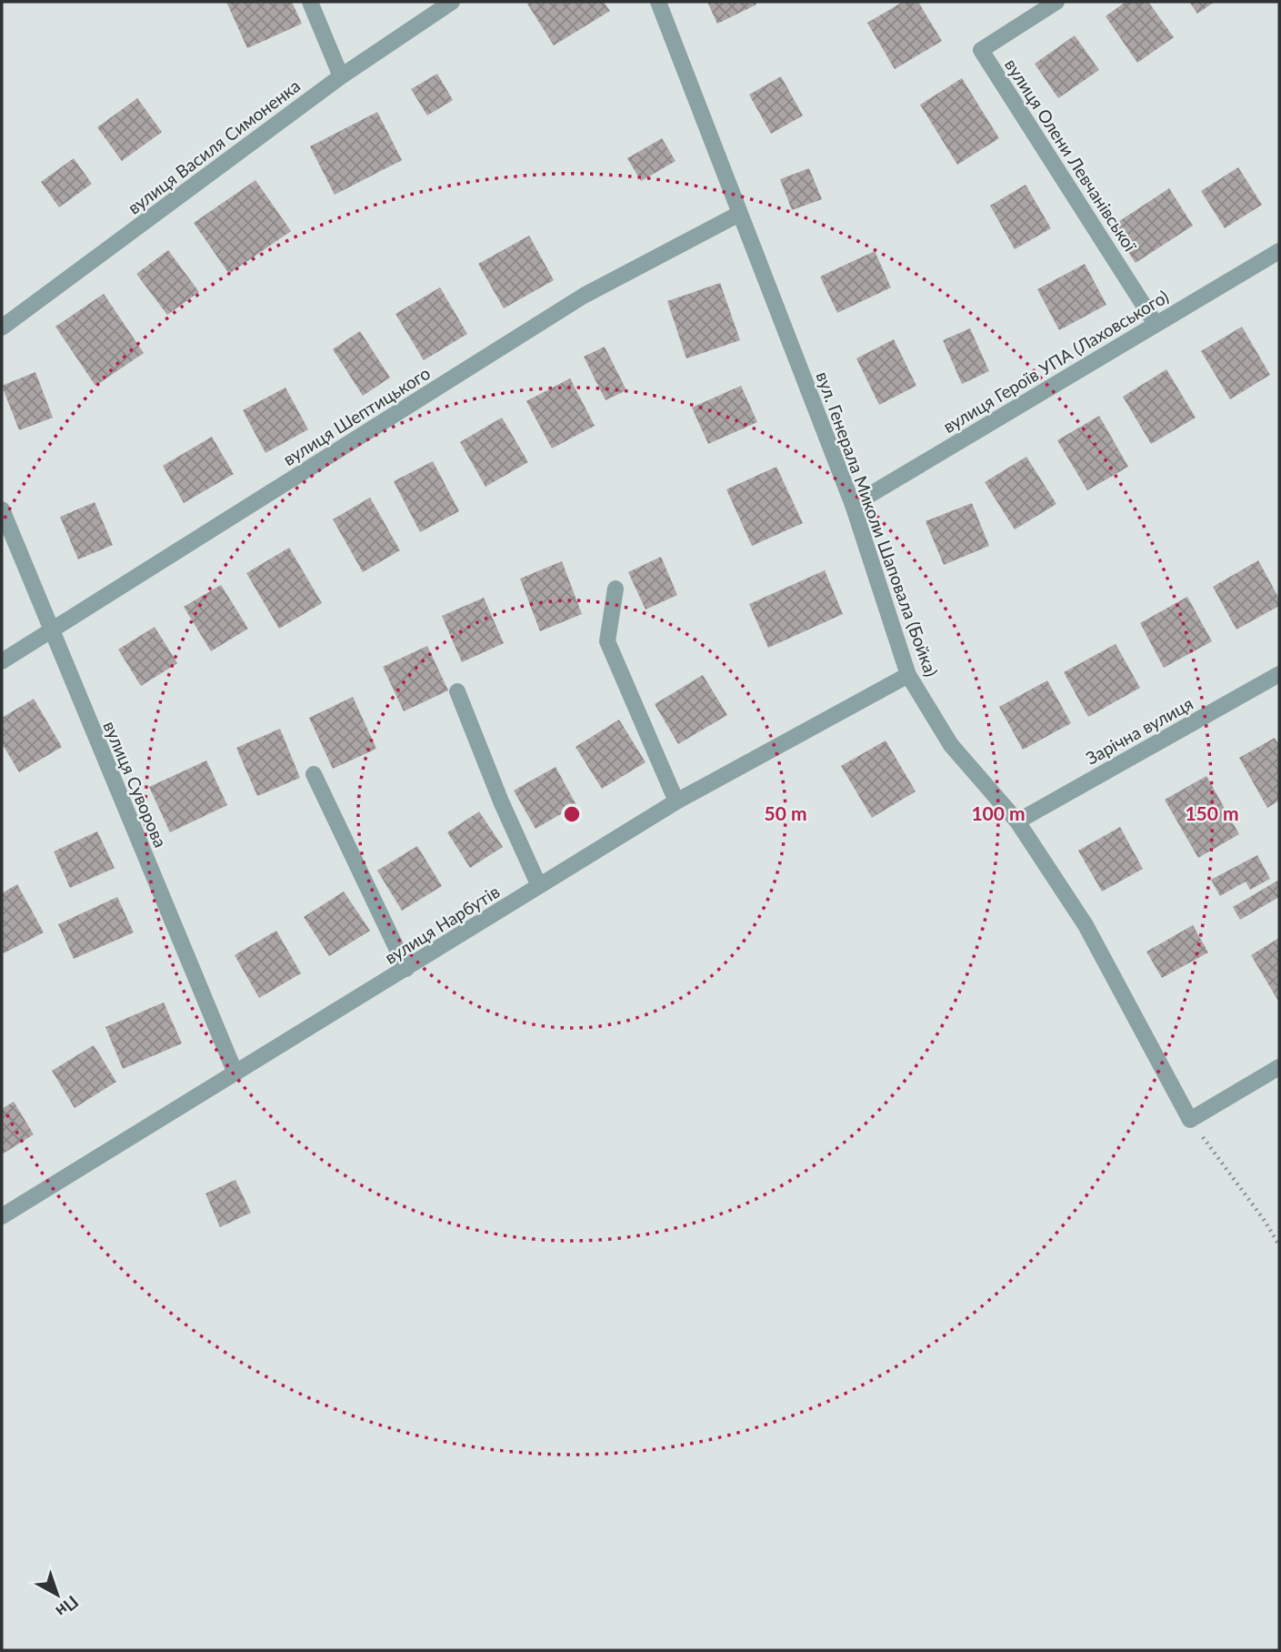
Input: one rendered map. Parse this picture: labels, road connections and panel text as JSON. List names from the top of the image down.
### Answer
{
  "streets": {
    "street": [
      "вулиця Василя Симоненка",
      "вулиця Олени Левчанівської",
      "вулиця Героїв УПА (Лаховського)",
      "вулиця Шептицького",
      "вул. Генерала Миколи Шаповала (Бойка)",
      "Зарічна вулиця",
      "вулиця Суворова",
      "вулиця Нарбутів"
    ]
  },
  "crossings": [
    ["вулиця Олени Левчанівської", "вулиця Героїв УПА (Лаховського)"],
    ["вулиця Героїв УПА (Лаховського)", "вул. Генерала Миколи Шаповала (Бойка)"],
    ["вулиця Шептицького", "вул. Генерала Миколи Шаповала (Бойка)"],
    ["вулиця Шептицького", "вулиця Суворова"],
    ["вул. Генерала Миколи Шаповала (Бойка)", "Зарічна вулиця"],
    ["вул. Генерала Миколи Шаповала (Бойка)", "вулиця Нарбутів"],
    ["вулиця Суворова", "вулиця Нарбутів"]
  ],
  "north": "bottom right",
  "rings": ["50 m", "100 m", "150 m"]
}
